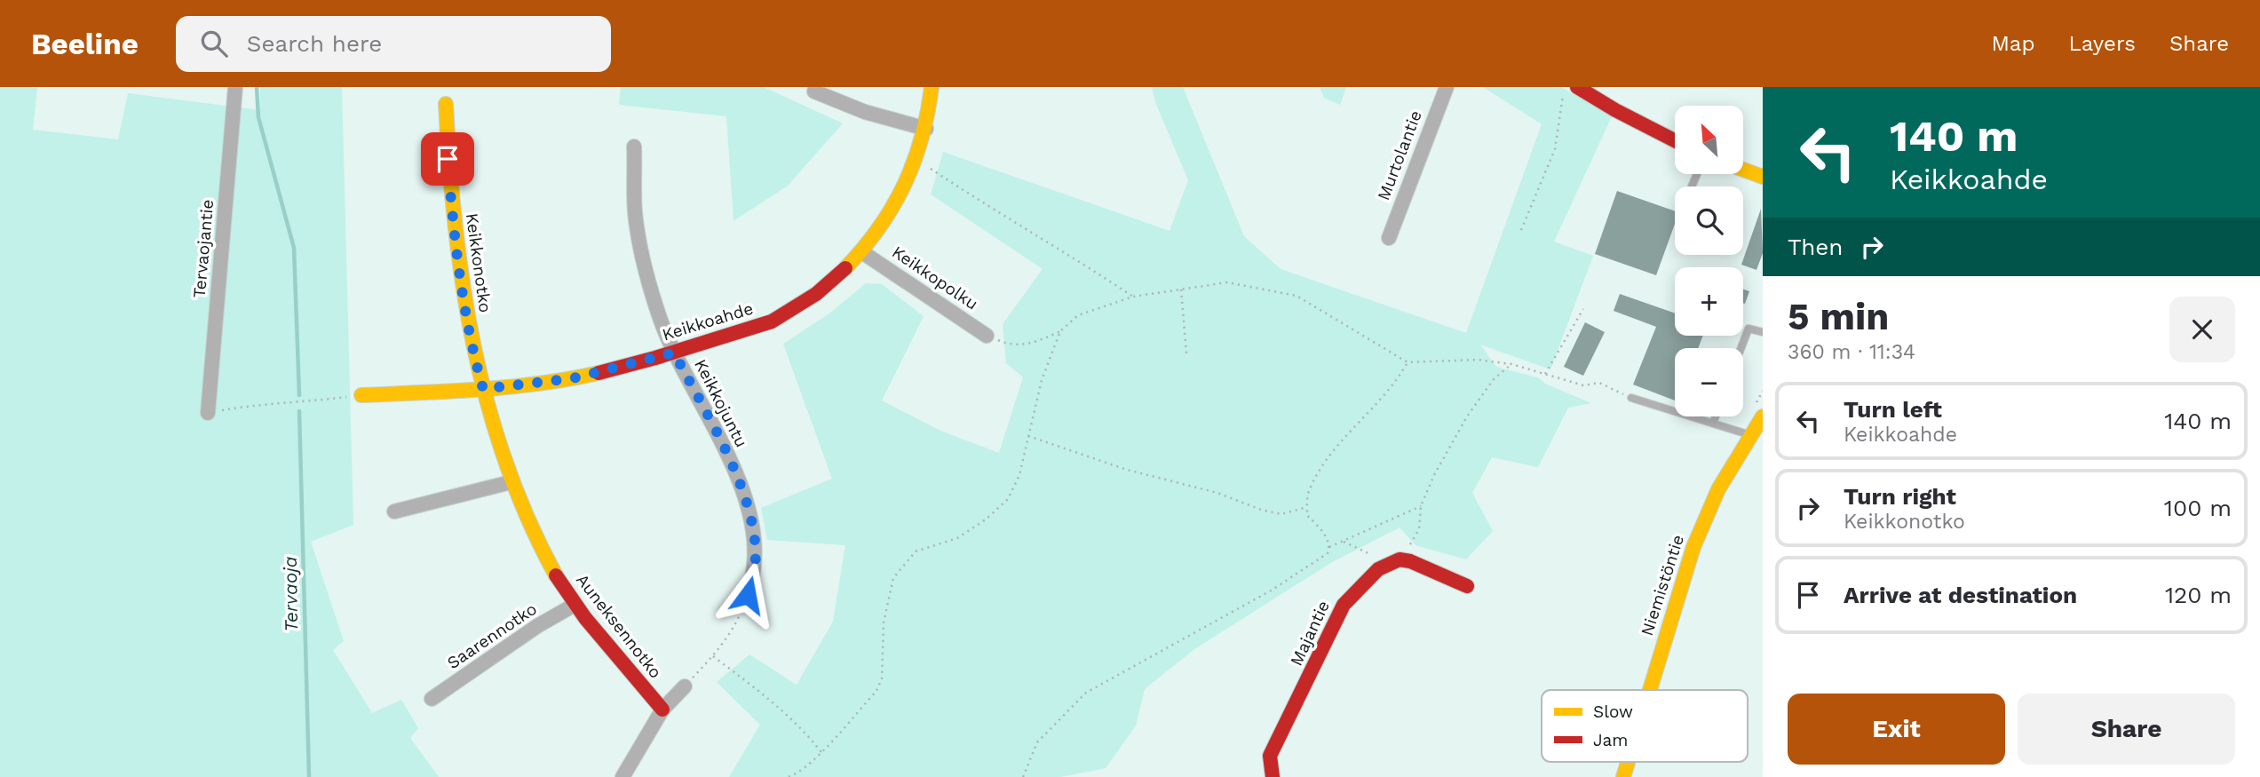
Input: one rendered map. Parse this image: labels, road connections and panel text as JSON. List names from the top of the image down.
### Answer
{
  "streets": {
    "street": [
      "Murtolantie",
      "Tervaojantie",
      "Keikkonotko",
      "Keikkopolku",
      "Keikkoahde",
      "Keikkojuntu",
      "Niemistöntie",
      "Auneksennotko",
      "Majantie",
      "Saarennotko"
    ]
  },
  "crossings": [
    ["Keikkonotko", "Keikkoahde"],
    ["Keikkonotko", "Auneksennotko"],
    ["Keikkopolku", "Keikkoahde"],
    ["Keikkoahde", "Keikkojuntu"],
    ["Keikkoahde", "Auneksennotko"],
    ["Auneksennotko", "Saarennotko"]
  ],
  "water": ["Tervaoja"],
  "legend": ["Slow", "Jam"],
  "north": "top left",
  "page": {
    "header": "Beeline",
    "search": "Search here",
    "nav": ["Map", "Layers", "Share"],
    "turn": ["140 m", "Keikkoahde"],
    "map_buttons": ["+", "−"],
    "then": "Then",
    "heading": ["5 min", "360 m · 11:34"],
    "list": [
      {
        "name": "Turn left",
        "note": "Keikkoahde",
        "value": "140 m"
      },
      {
        "name": "Turn right",
        "note": "Keikkonotko",
        "value": "100 m"
      },
      {
        "name": "Arrive at destination",
        "value": "120 m"
      }
    ],
    "buttons": ["Exit", "Share"]
  }
}
